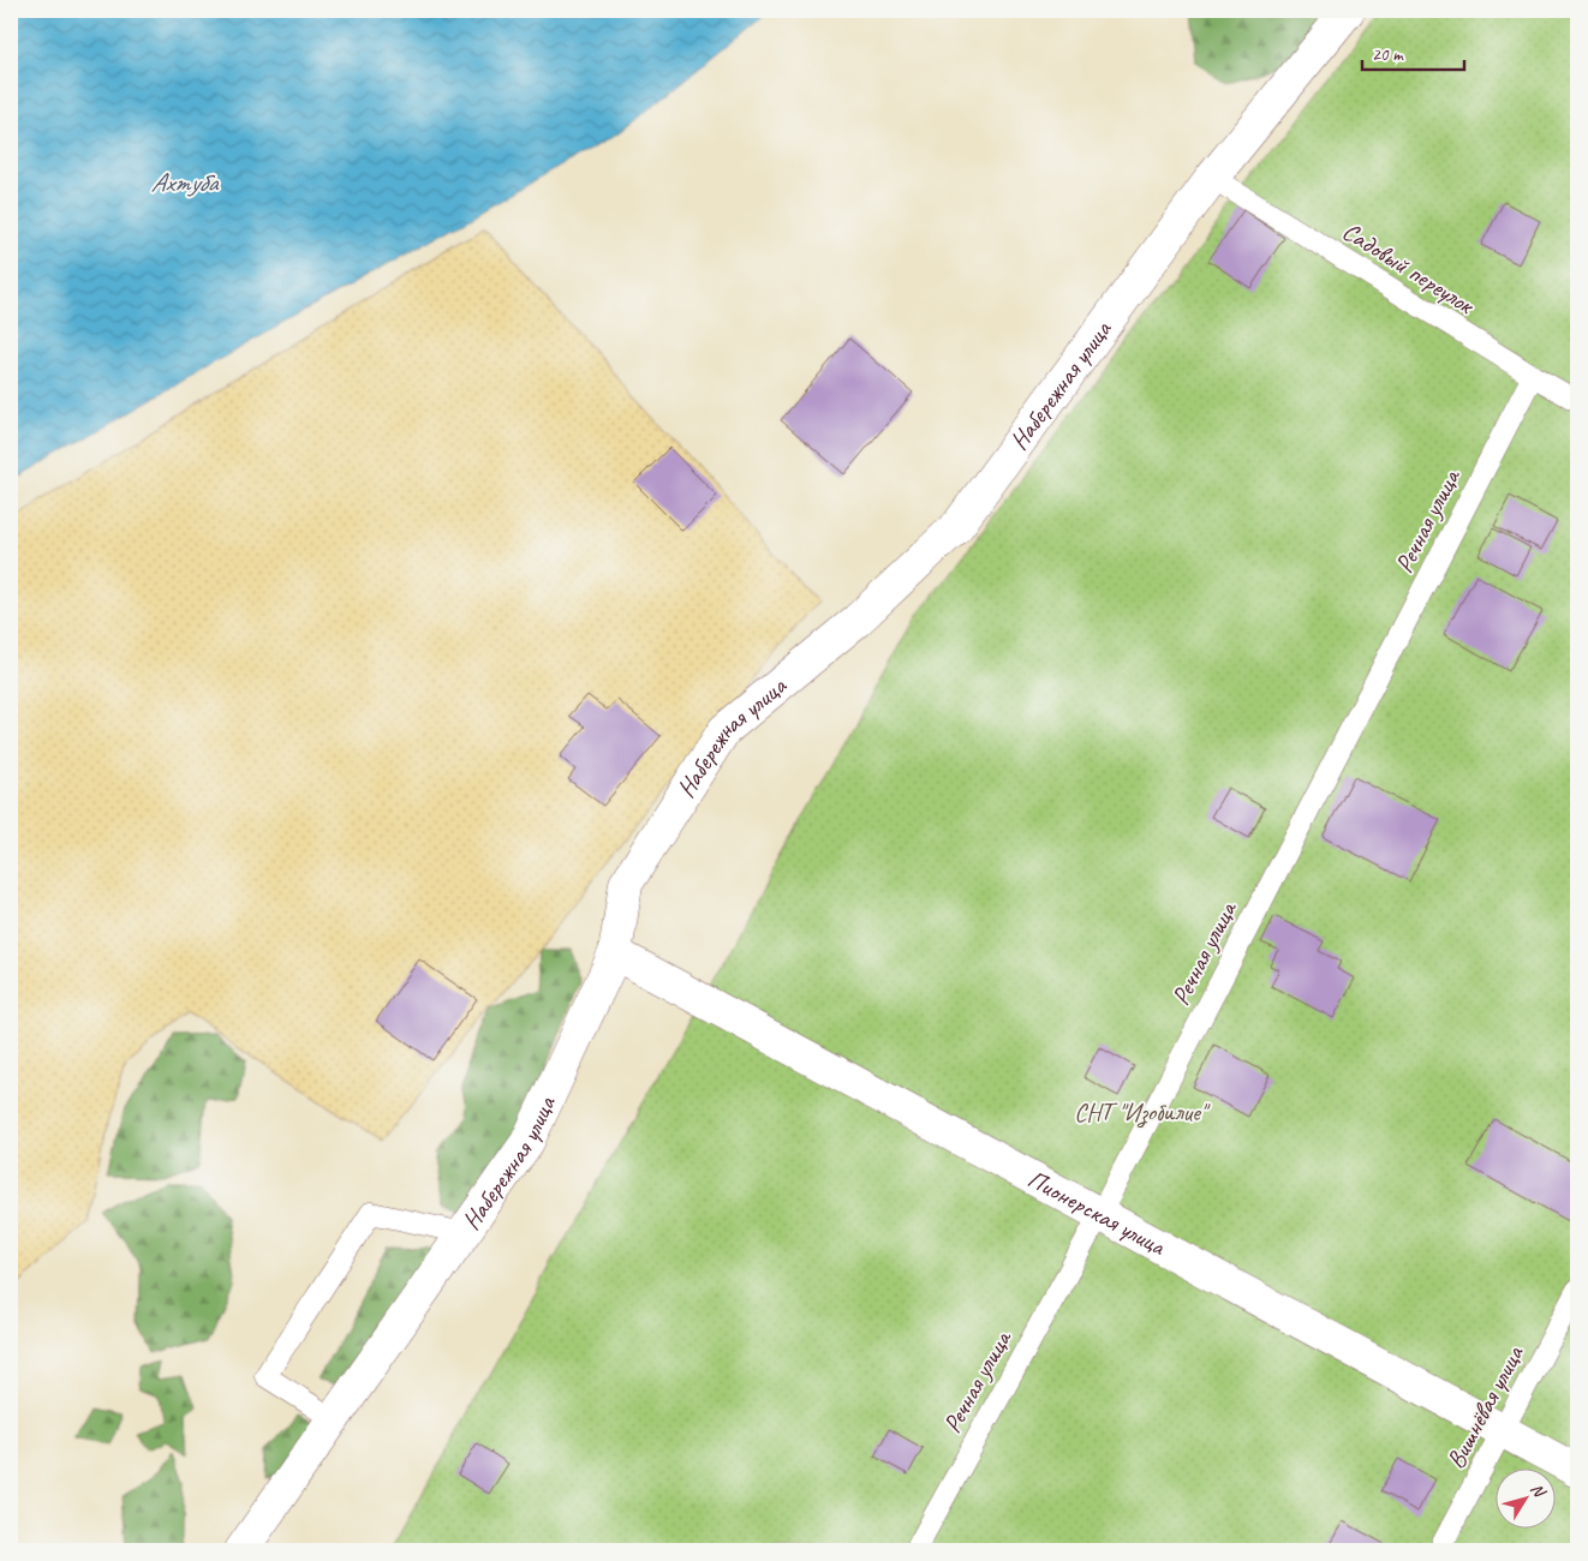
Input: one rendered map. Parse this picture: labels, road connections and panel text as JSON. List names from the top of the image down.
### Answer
{
  "streets": {
    "street": ["Набережная улица", "Пионерская улица"],
    "lane": ["Садовый переулок", "Речная улица", "Вишнёвая улица"]
  },
  "crossings": [
    ["Садовый переулок", "Набережная улица"],
    ["Садовый переулок", "Речная улица"],
    ["Набережная улица", "Пионерская улица"],
    ["Речная улица", "Пионерская улица"],
    ["Пионерская улица", "Вишнёвая улица"]
  ],
  "water": ["Ахтуба"],
  "parks": ["СНТ \"Изобилие\""],
  "scale_bar": "20 m",
  "north": "top right"
}
